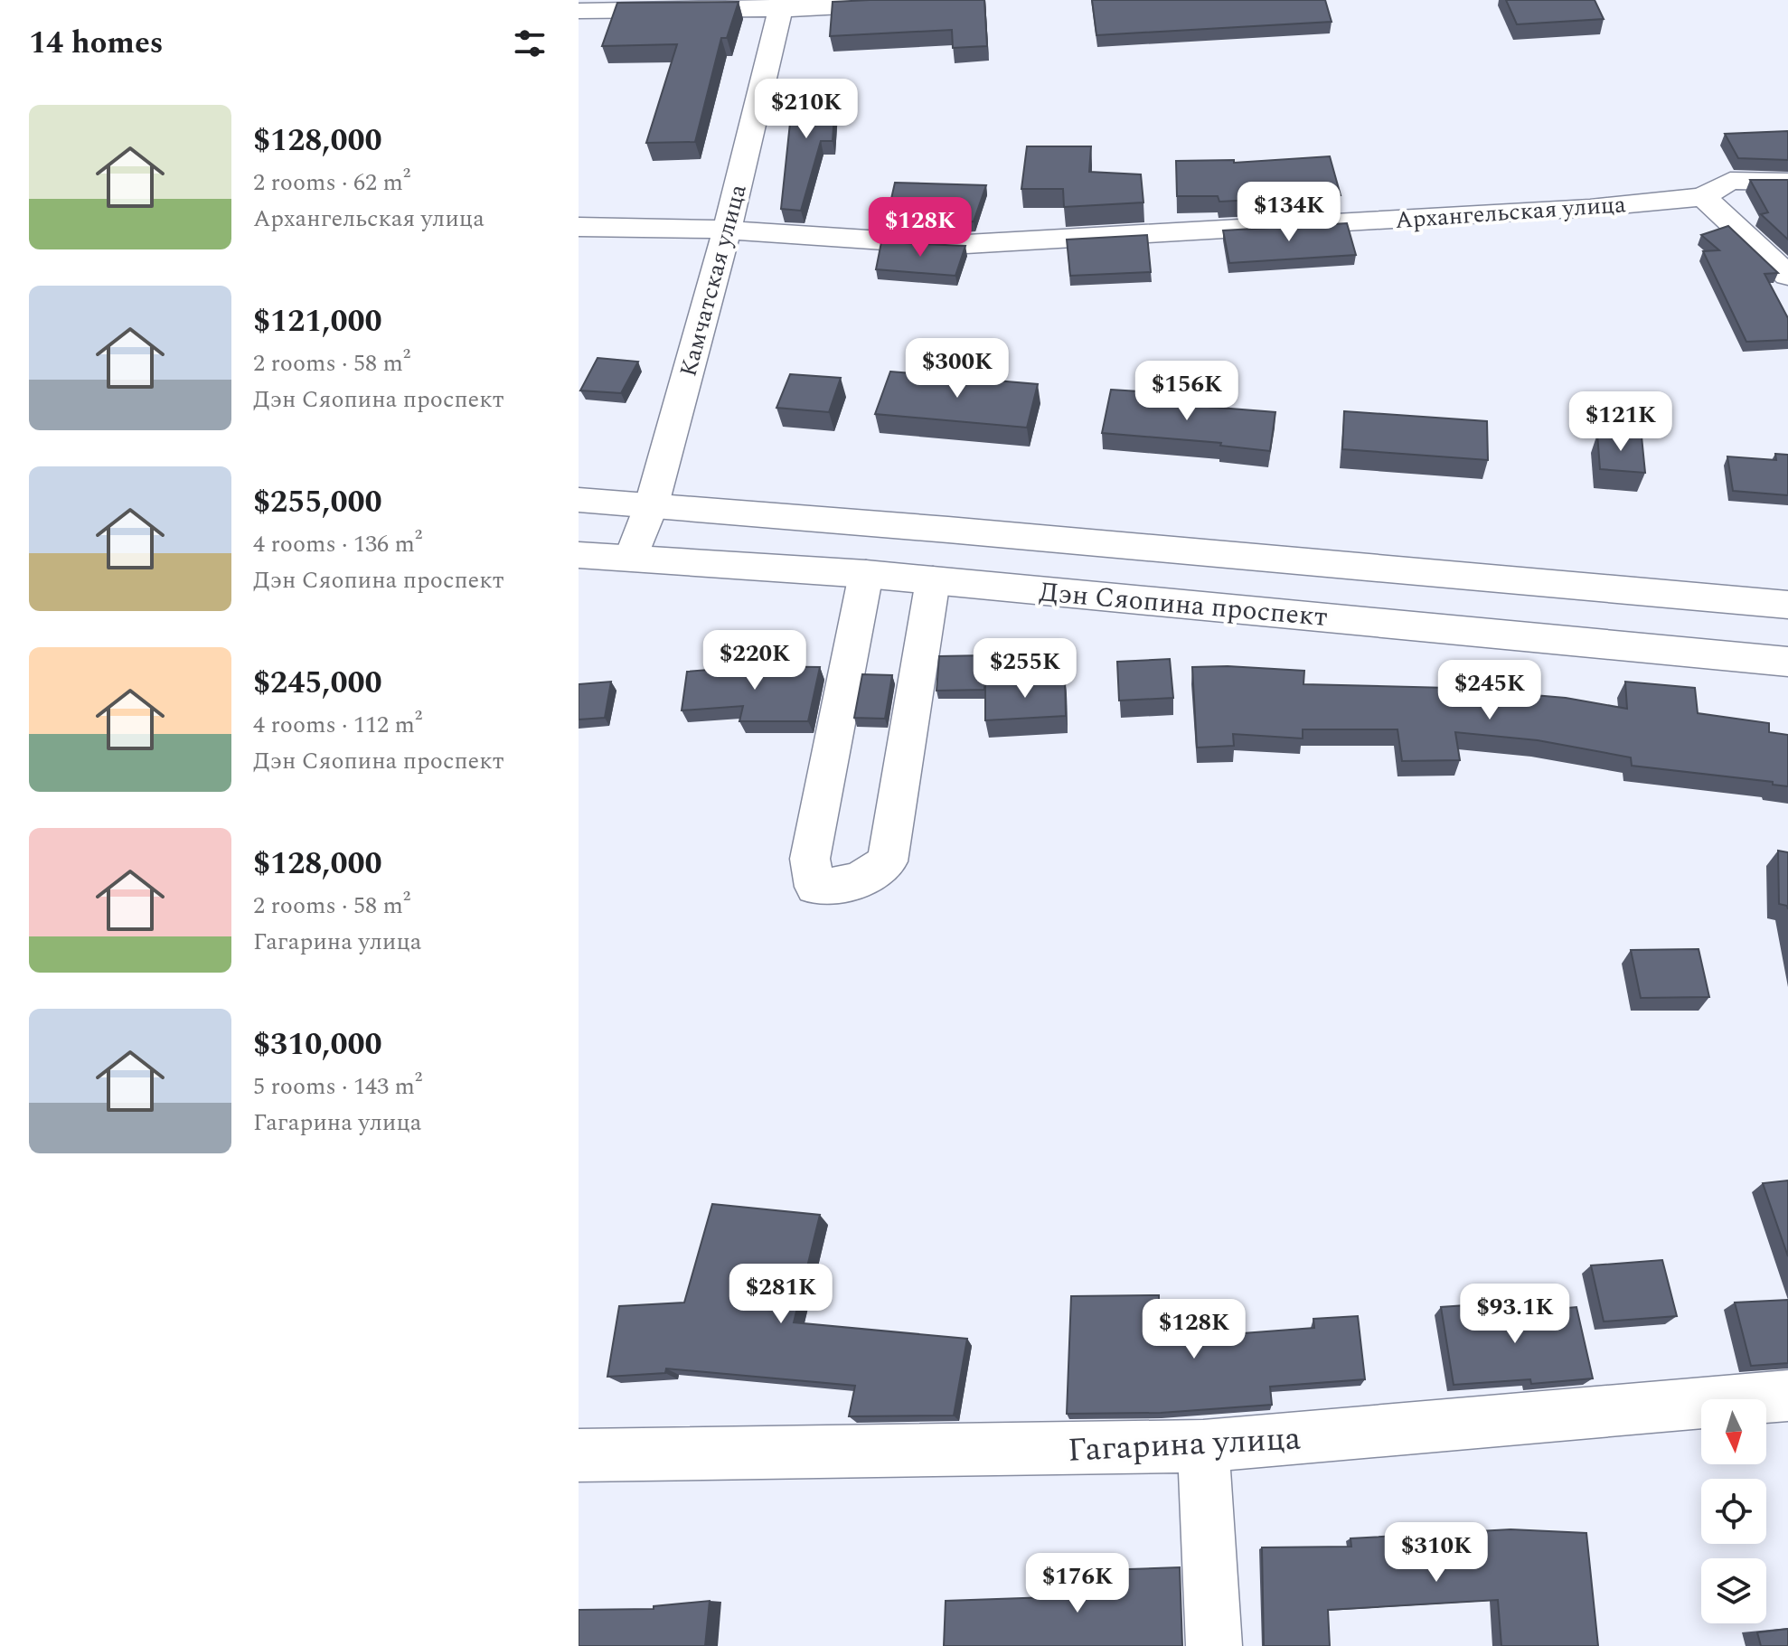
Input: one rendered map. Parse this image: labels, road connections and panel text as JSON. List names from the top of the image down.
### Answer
{
  "streets": {
    "street": [
      "Архангельская улица",
      "Камчатская улица",
      "Дэн Сяопина проспект",
      "Гагарина улица"
    ]
  },
  "crossings": [
    ["Архангельская улица", "Камчатская улица"],
    ["Камчатская улица", "Дэн Сяопина проспект"]
  ],
  "north": "bottom",
  "page": {
    "heading": "14 homes",
    "price": [
      "$210K",
      "$134K",
      "$128K",
      "$300K",
      "$156K",
      "$121K",
      "$220K",
      "$255K",
      "$245K",
      "$281K",
      "$93.1K",
      "$128K",
      "$310K",
      "$176K"
    ],
    "list": [
      {
        "name": "$128,000",
        "note": "2 rooms · 62 m² · Архангельская улица"
      },
      {
        "name": "$121,000",
        "note": "2 rooms · 58 m² · Дэн Сяопина проспект"
      },
      {
        "name": "$255,000",
        "note": "4 rooms · 136 m² · Дэн Сяопина проспект"
      },
      {
        "name": "$245,000",
        "note": "4 rooms · 112 m² · Дэн Сяопина проспект"
      },
      {
        "name": "$128,000",
        "note": "2 rooms · 58 m² · Гагарина улица"
      },
      {
        "name": "$310,000",
        "note": "5 rooms · 143 m² · Гагарина улица"
      }
    ]
  }
}
